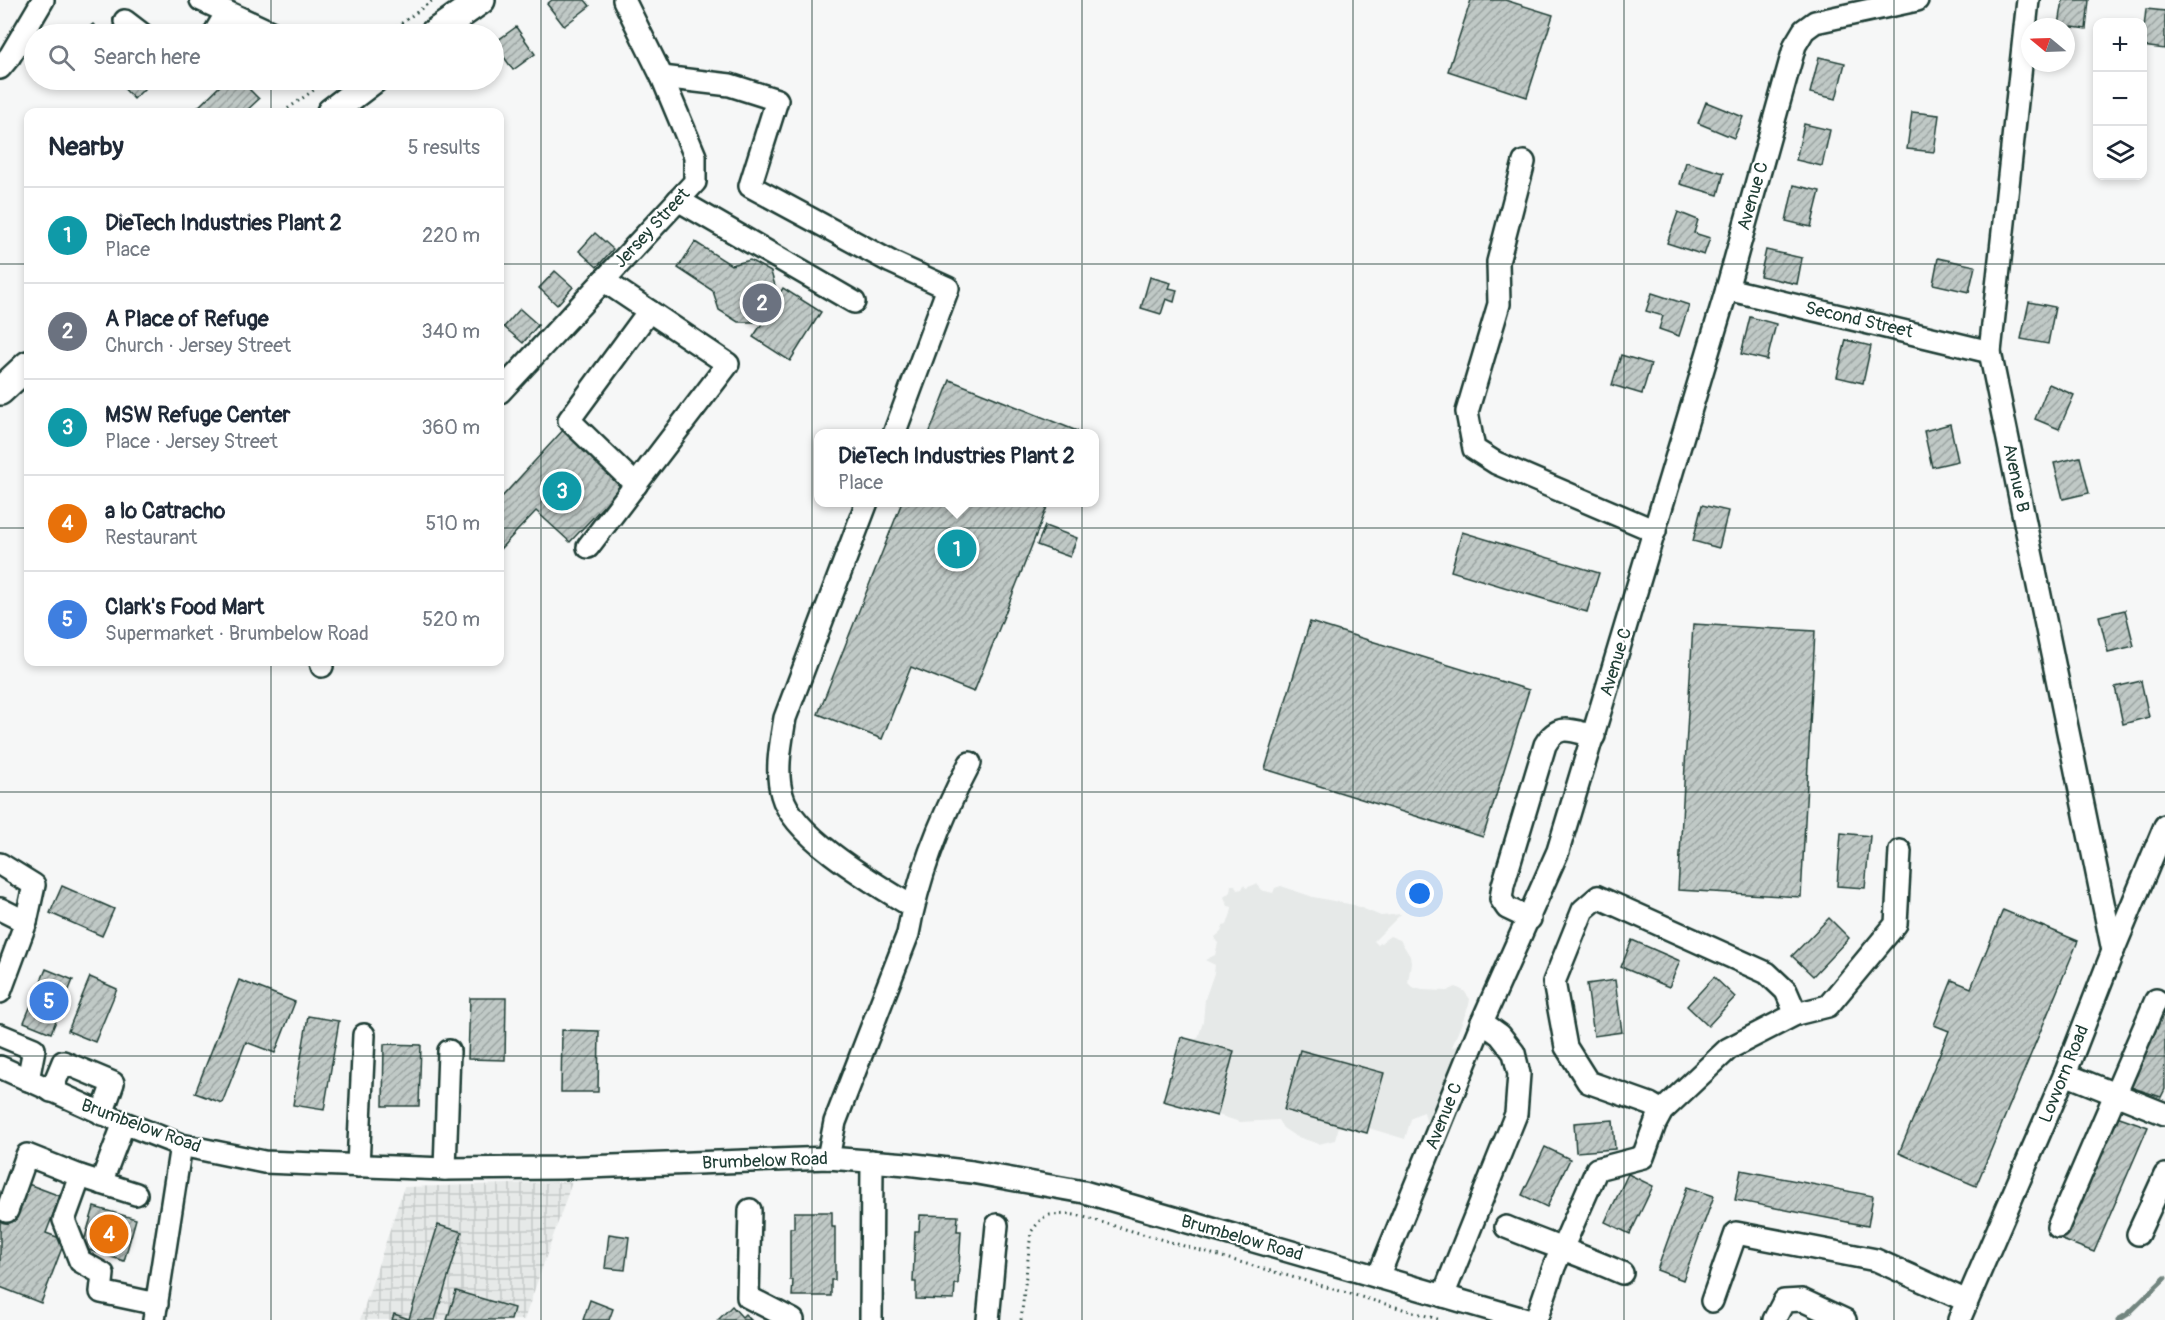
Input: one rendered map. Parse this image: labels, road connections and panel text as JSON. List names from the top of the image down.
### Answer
{
  "streets": {
    "street": [
      "Avenue C",
      "Jersey Street",
      "Second Street",
      "Avenue B",
      "Lovvorn Road",
      "Brumbelow Road"
    ]
  },
  "crossings": [
    ["Avenue C", "Second Street"],
    ["Avenue C", "Brumbelow Road"],
    ["Second Street", "Avenue B"],
    ["Avenue B", "Lovvorn Road"]
  ],
  "north": "left",
  "page": {
    "map_buttons": ["+", "−"],
    "search": "Search here",
    "heading": ["Nearby", "5 results"],
    "list": [
      {
        "mark": "1",
        "name": "DieTech Industries Plant 2",
        "note": "Place",
        "value": "220 m"
      },
      {
        "mark": "2",
        "name": "A Place of Refuge",
        "note": "Church · Jersey Street",
        "value": "340 m"
      },
      {
        "mark": "3",
        "name": "MSW Refuge Center",
        "note": "Place · Jersey Street",
        "value": "360 m"
      },
      {
        "mark": "4",
        "name": "a lo Catracho",
        "note": "Restaurant",
        "value": "510 m"
      },
      {
        "mark": "5",
        "name": "Clark's Food Mart",
        "note": "Supermarket · Brumbelow Road",
        "value": "520 m"
      }
    ],
    "pins": [
      "2",
      "3",
      "1",
      "5",
      "4"
    ],
    "popup": ["DieTech Industries Plant 2", "Place"]
  }
}
